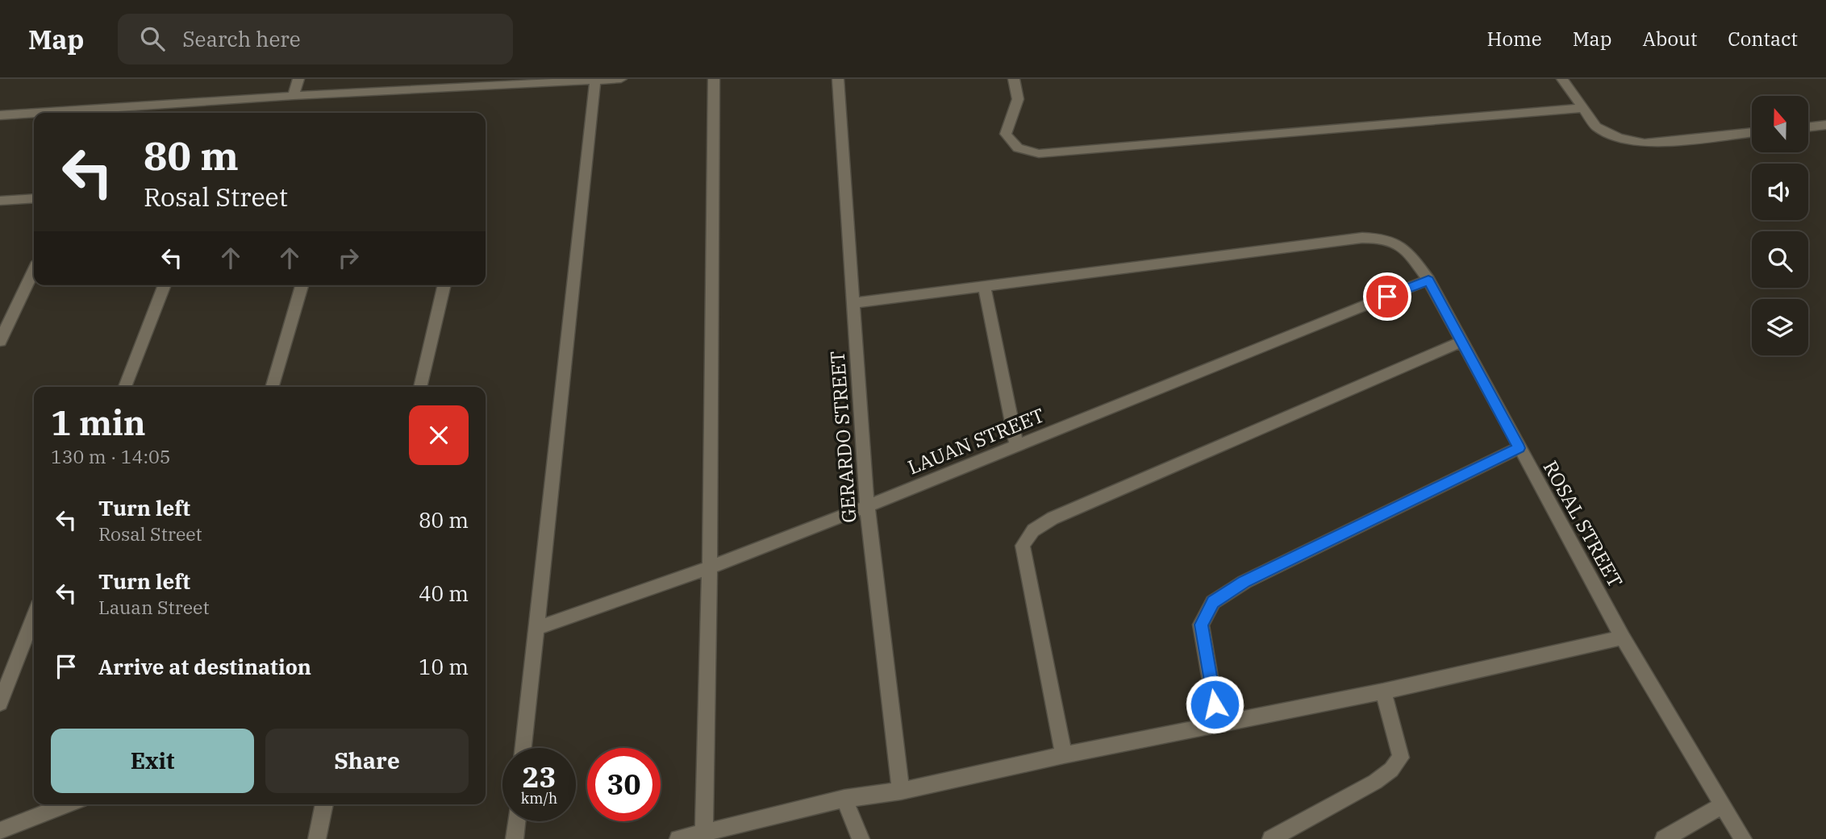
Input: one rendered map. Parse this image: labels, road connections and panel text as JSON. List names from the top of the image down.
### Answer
{
  "streets": {
    "street": ["GERARDO STREET", "LAUAN STREET", "ROSAL STREET"]
  },
  "crossings": [
    ["GERARDO STREET", "LAUAN STREET"],
    ["LAUAN STREET", "ROSAL STREET"]
  ],
  "north": "top",
  "page": {
    "header": "Map",
    "search": "Search here",
    "nav": [
      "Home",
      "Map",
      "About",
      "Contact"
    ],
    "turn": ["80 m", "Rosal Street"],
    "heading": ["1 min", "130 m · 14:05"],
    "list": [
      {
        "name": "Turn left",
        "note": "Rosal Street",
        "value": "80 m"
      },
      {
        "name": "Turn left",
        "note": "Lauan Street",
        "value": "40 m"
      },
      {
        "name": "Arrive at destination",
        "value": "10 m"
      }
    ],
    "buttons": ["Exit", "Share"],
    "speed": "23 km/h",
    "limit": "30"
  }
}
